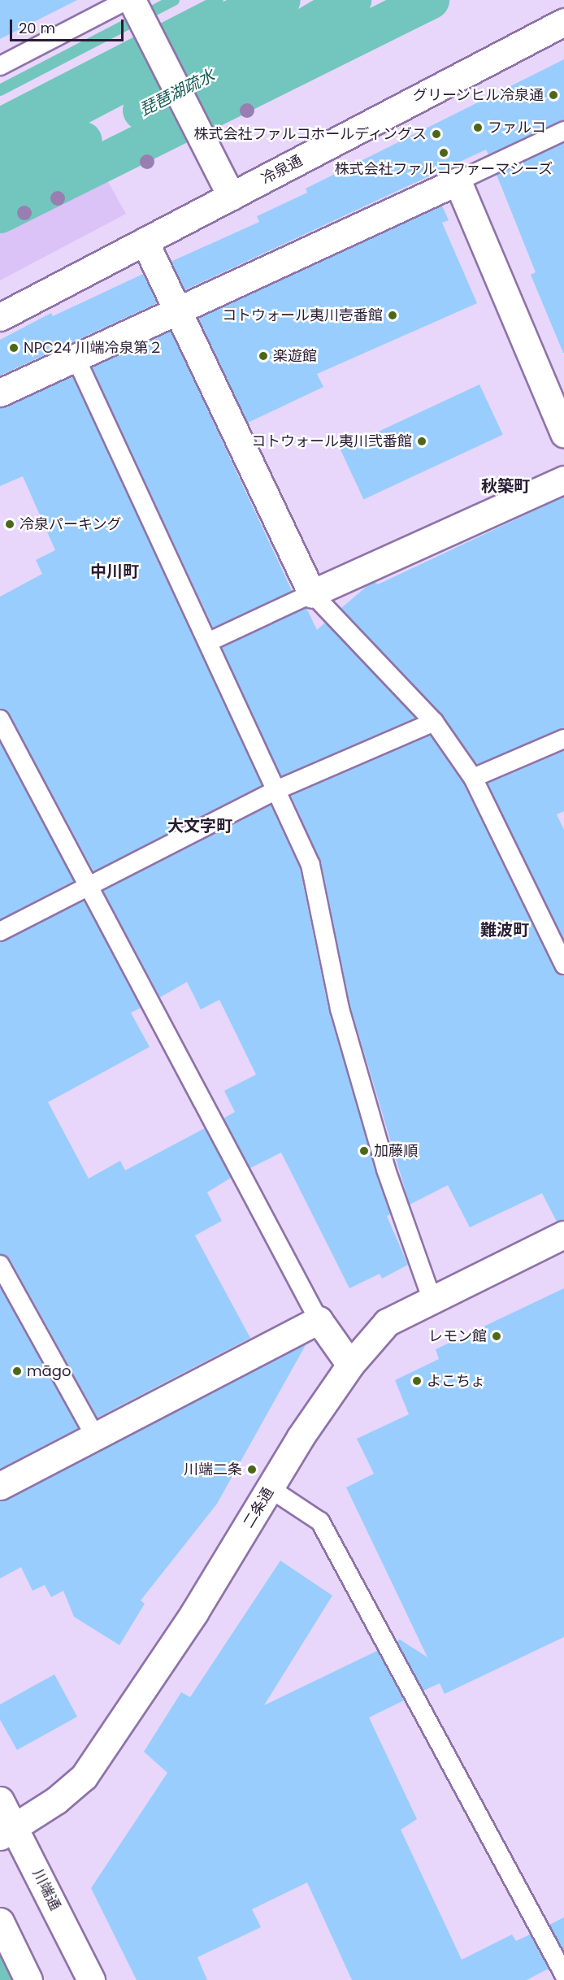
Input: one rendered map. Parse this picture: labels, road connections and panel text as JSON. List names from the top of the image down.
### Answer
{
  "streets": {
    "street": ["冷泉通", "二条通", "川端通"]
  },
  "crossings": [
    ["二条通", "川端通"]
  ],
  "districts": [
    "秋築町",
    "中川町",
    "大文字町",
    "難波町"
  ],
  "water": ["琵琶湖疏水"],
  "places": [
    "グリーンヒル冷泉通",
    "ファルコ",
    "株式会社ファルコホールディングス",
    "株式会社ファルコファーマシーズ",
    "コトウォール夷川壱番館",
    "NPC24 川端冷泉第２",
    "楽遊館",
    "コトウォール夷川弐番館",
    "冷泉パーキング",
    "加藤順",
    "レモン館",
    "māgo",
    "よこちょ",
    "川端二条"
  ],
  "scale_bar": "20 m"
}
